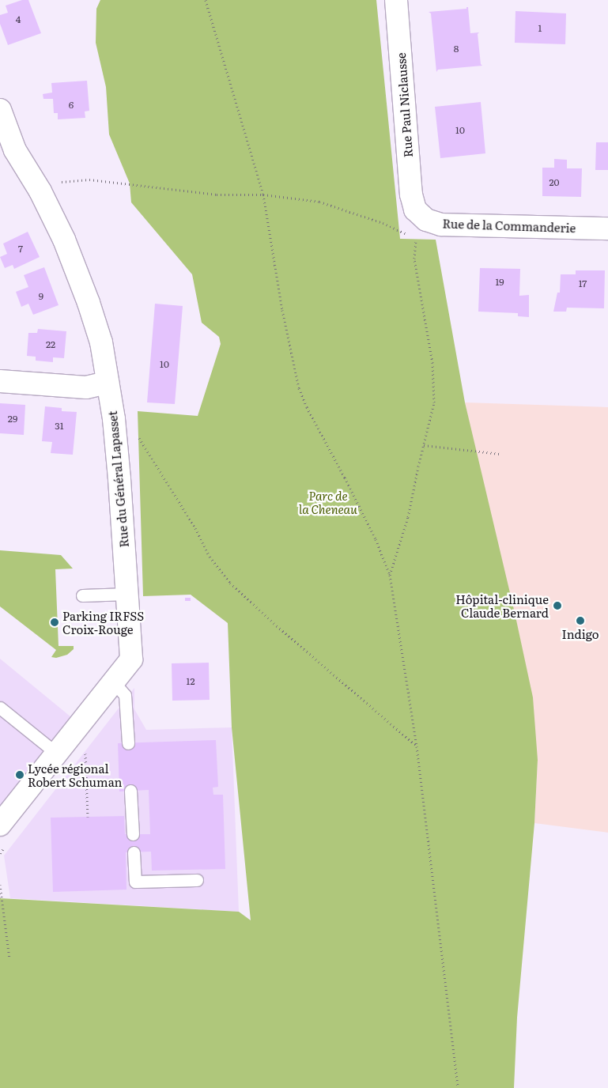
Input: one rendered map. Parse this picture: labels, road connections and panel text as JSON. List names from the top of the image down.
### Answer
{
  "streets": {
    "street": ["Rue Paul Niclausse", "Rue de la Commanderie", "Rue du Général Lapasset"]
  },
  "crossings": [
    ["Rue Paul Niclausse", "Rue de la Commanderie"]
  ],
  "parks": ["Parc de la Cheneau"],
  "places": [
    "Hôpital-clinique Claude Bernard",
    "Indigo",
    "Parking IRFSS Croix-Rouge",
    "Lycée régional Robert Schuman"
  ],
  "house_numbers": [
    "4",
    "1",
    "8",
    "6",
    "10",
    "20",
    "7",
    "19",
    "17",
    "9",
    "22",
    "10",
    "29",
    "31",
    "12"
  ]
}
